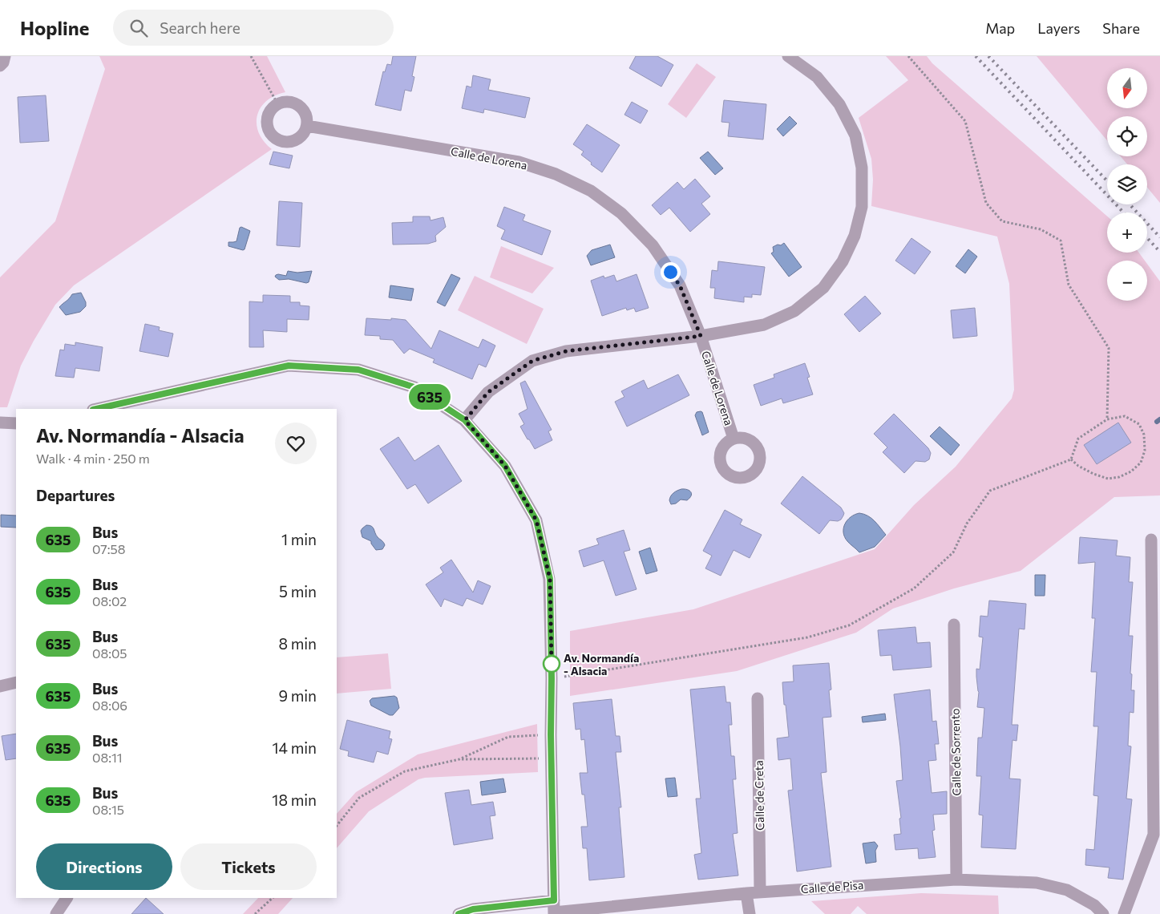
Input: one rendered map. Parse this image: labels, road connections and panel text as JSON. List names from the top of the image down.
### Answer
{
  "streets": {
    "street": [
      "Calle de Lorena",
      "Calle de Sorrento",
      "Calle de Creta",
      "Calle de Pisa"
    ]
  },
  "crossings": [
    ["Calle de Sorrento", "Calle de Pisa"],
    ["Calle de Creta", "Calle de Pisa"]
  ],
  "places": ["Av. Normandía - Alsacia"],
  "lines": ["bus line 635"],
  "north": "bottom",
  "page": {
    "header": "Hopline",
    "search": "Search here",
    "nav": ["Map", "Layers", "Share"],
    "on_map": "635",
    "map_buttons": ["+", "−"],
    "heading": [
      ["Av. Normandía - Alsacia", "Walk · 4 min · 250 m"],
      "Departures"
    ],
    "list": [
      {
        "mark": "635",
        "name": "Bus",
        "note": "07:58",
        "value": "1 min"
      },
      {
        "mark": "635",
        "name": "Bus",
        "note": "08:02",
        "value": "5 min"
      },
      {
        "mark": "635",
        "name": "Bus",
        "note": "08:05",
        "value": "8 min"
      },
      {
        "mark": "635",
        "name": "Bus",
        "note": "08:06",
        "value": "9 min"
      },
      {
        "mark": "635",
        "name": "Bus",
        "note": "08:11",
        "value": "14 min"
      },
      {
        "mark": "635",
        "name": "Bus",
        "note": "08:15",
        "value": "18 min"
      }
    ],
    "buttons": ["Directions", "Tickets"]
  }
}
